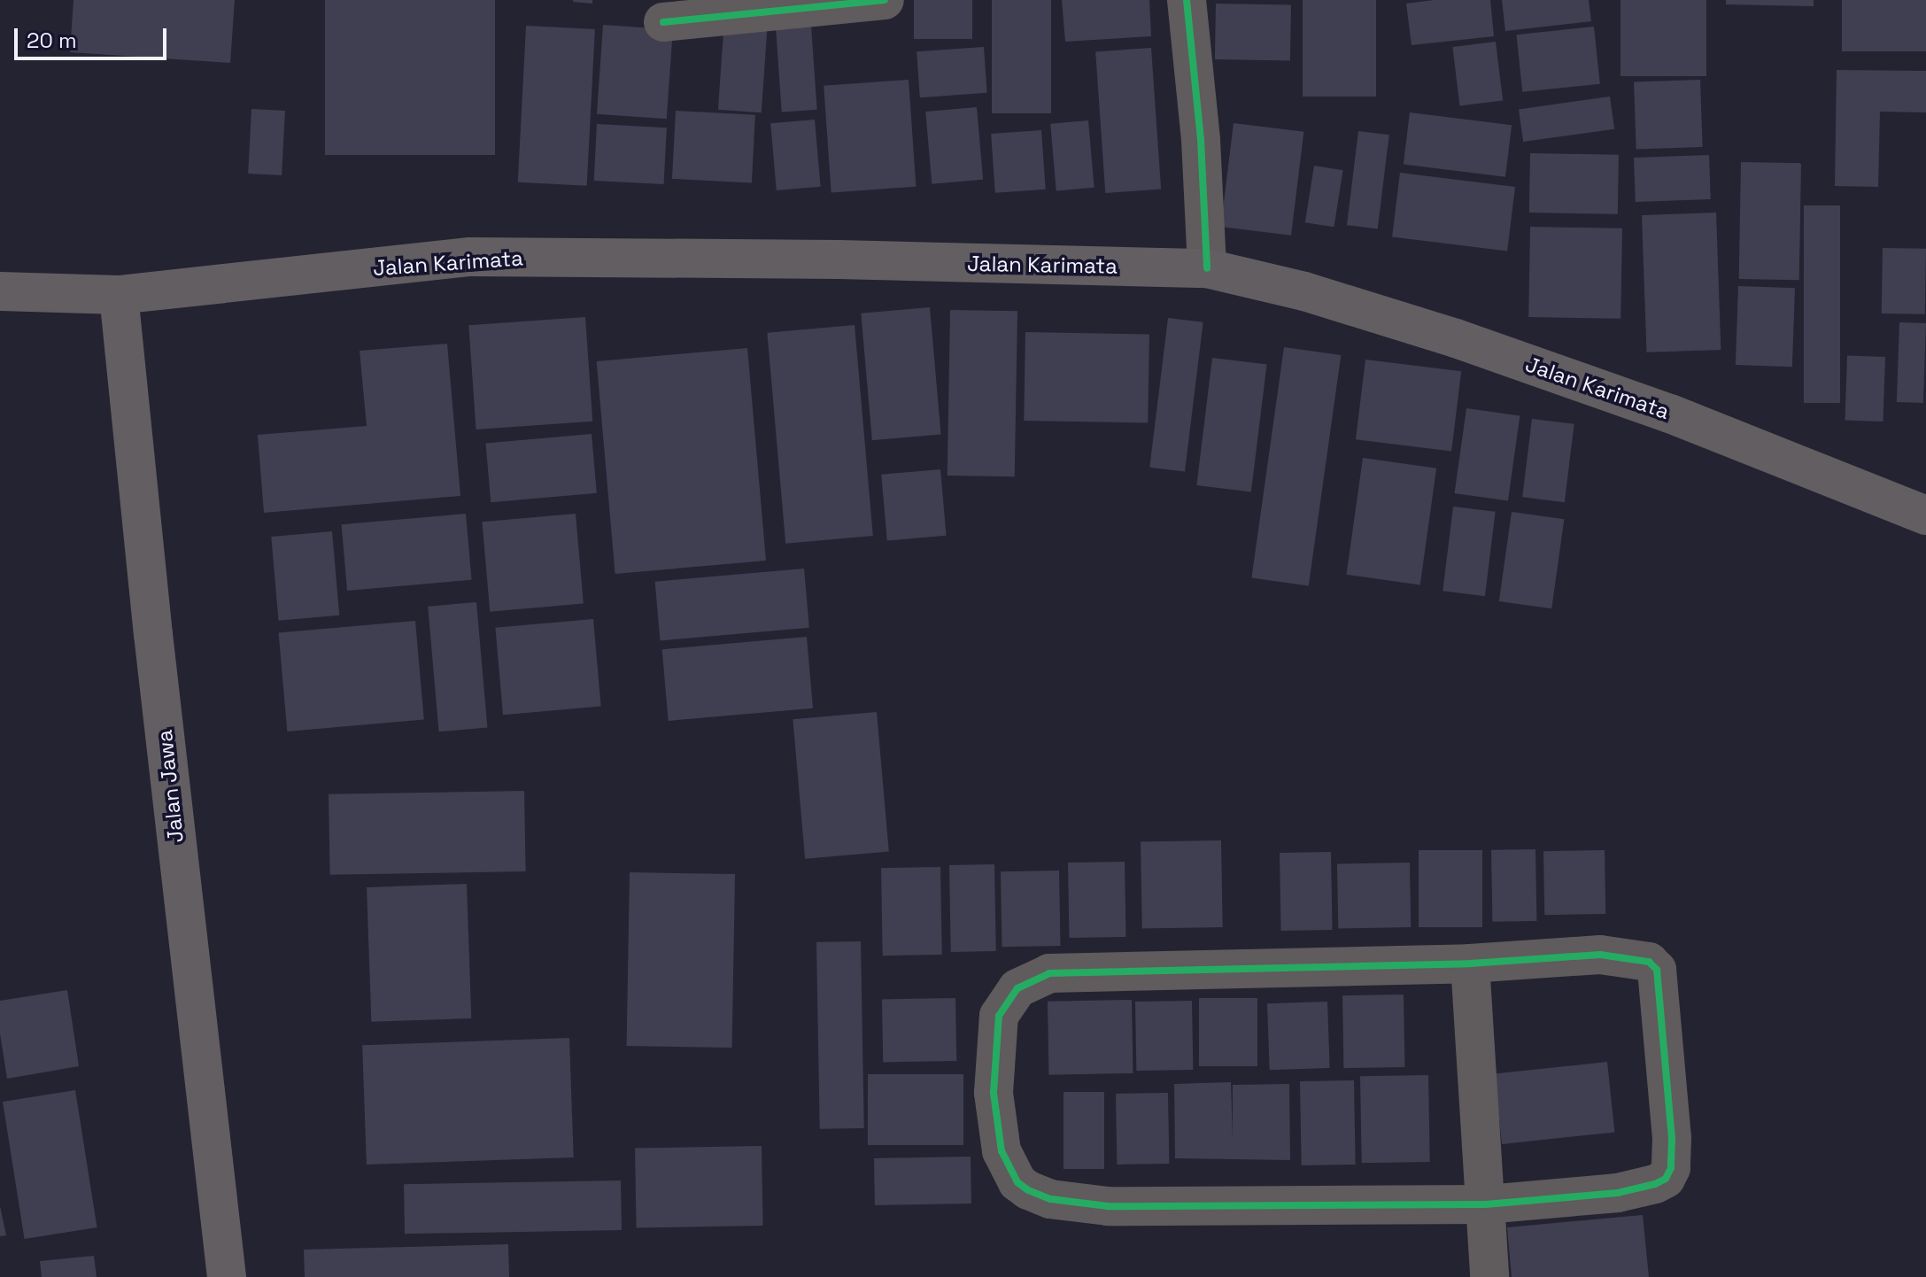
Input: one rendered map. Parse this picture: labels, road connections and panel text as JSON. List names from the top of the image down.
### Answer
{
  "streets": {
    "main road": ["Jalan Karimata", "Jalan Jawa"]
  },
  "crossings": [
    ["Jalan Karimata", "Jalan Jawa"]
  ],
  "scale_bar": "20 m"
}
